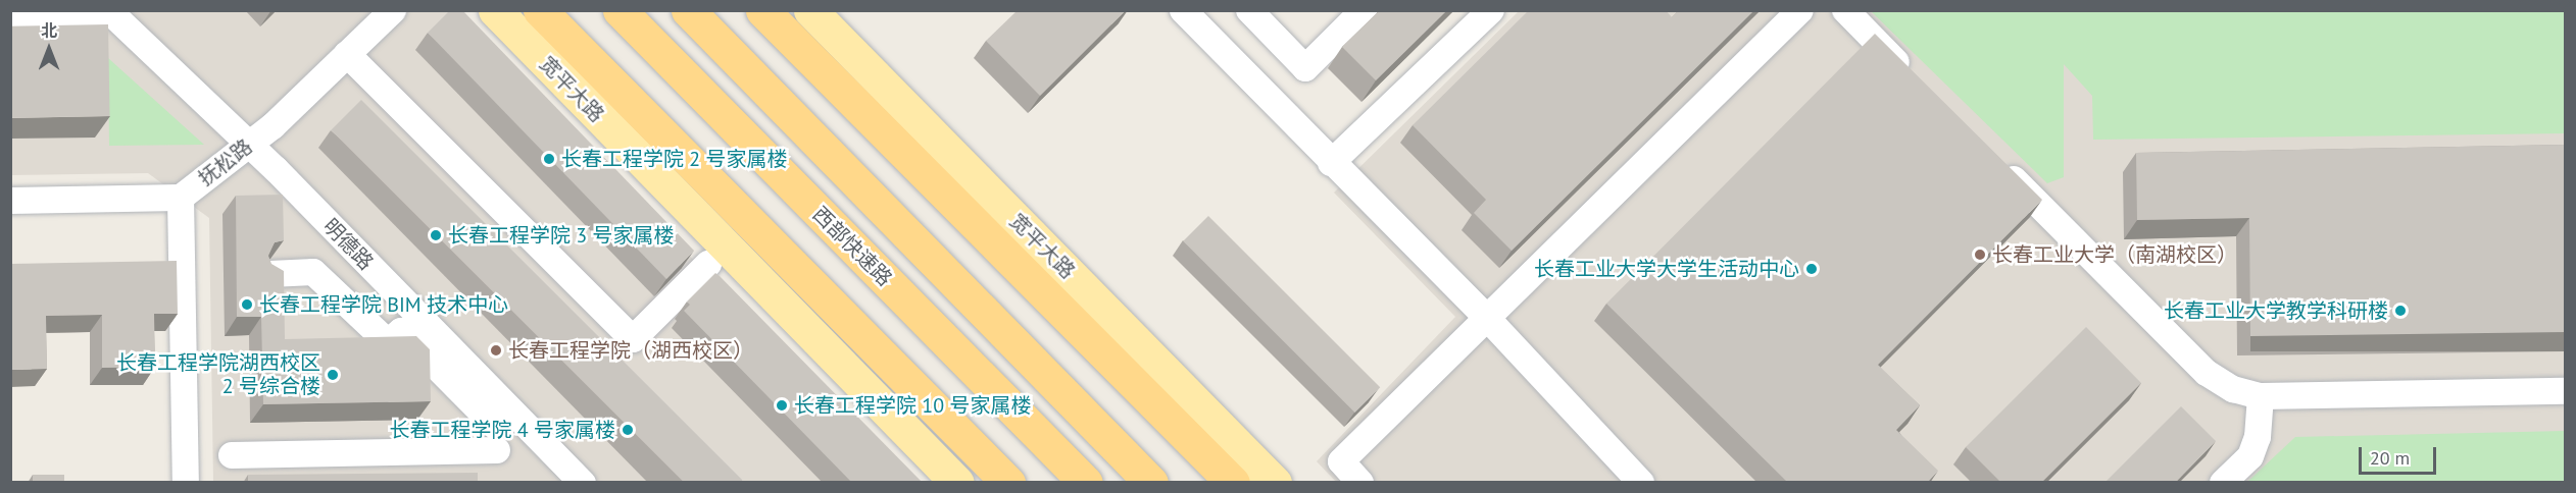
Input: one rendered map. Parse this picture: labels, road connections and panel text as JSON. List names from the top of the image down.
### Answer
{
  "streets": {
    "highway": ["西部快速路"],
    "main road": ["宽平大路"],
    "street": ["抚松路", "明德路"]
  },
  "crossings": [
    ["抚松路", "明德路"]
  ],
  "places": [
    "长春工程学院 2 号家属楼",
    "长春工程学院 3 号家属楼",
    "长春工业大学（南湖校区）",
    "长春工业大学大学生活动中心",
    "长春工程学院 BIM 技术中心",
    "长春工业大学教学科研楼",
    "长春工程学院（湖西校区）",
    "长春工程学院湖西校区 2 号综合楼",
    "长春工程学院 10 号家属楼",
    "长春工程学院 4 号家属楼"
  ],
  "scale_bar": "20 m",
  "north": "top"
}
